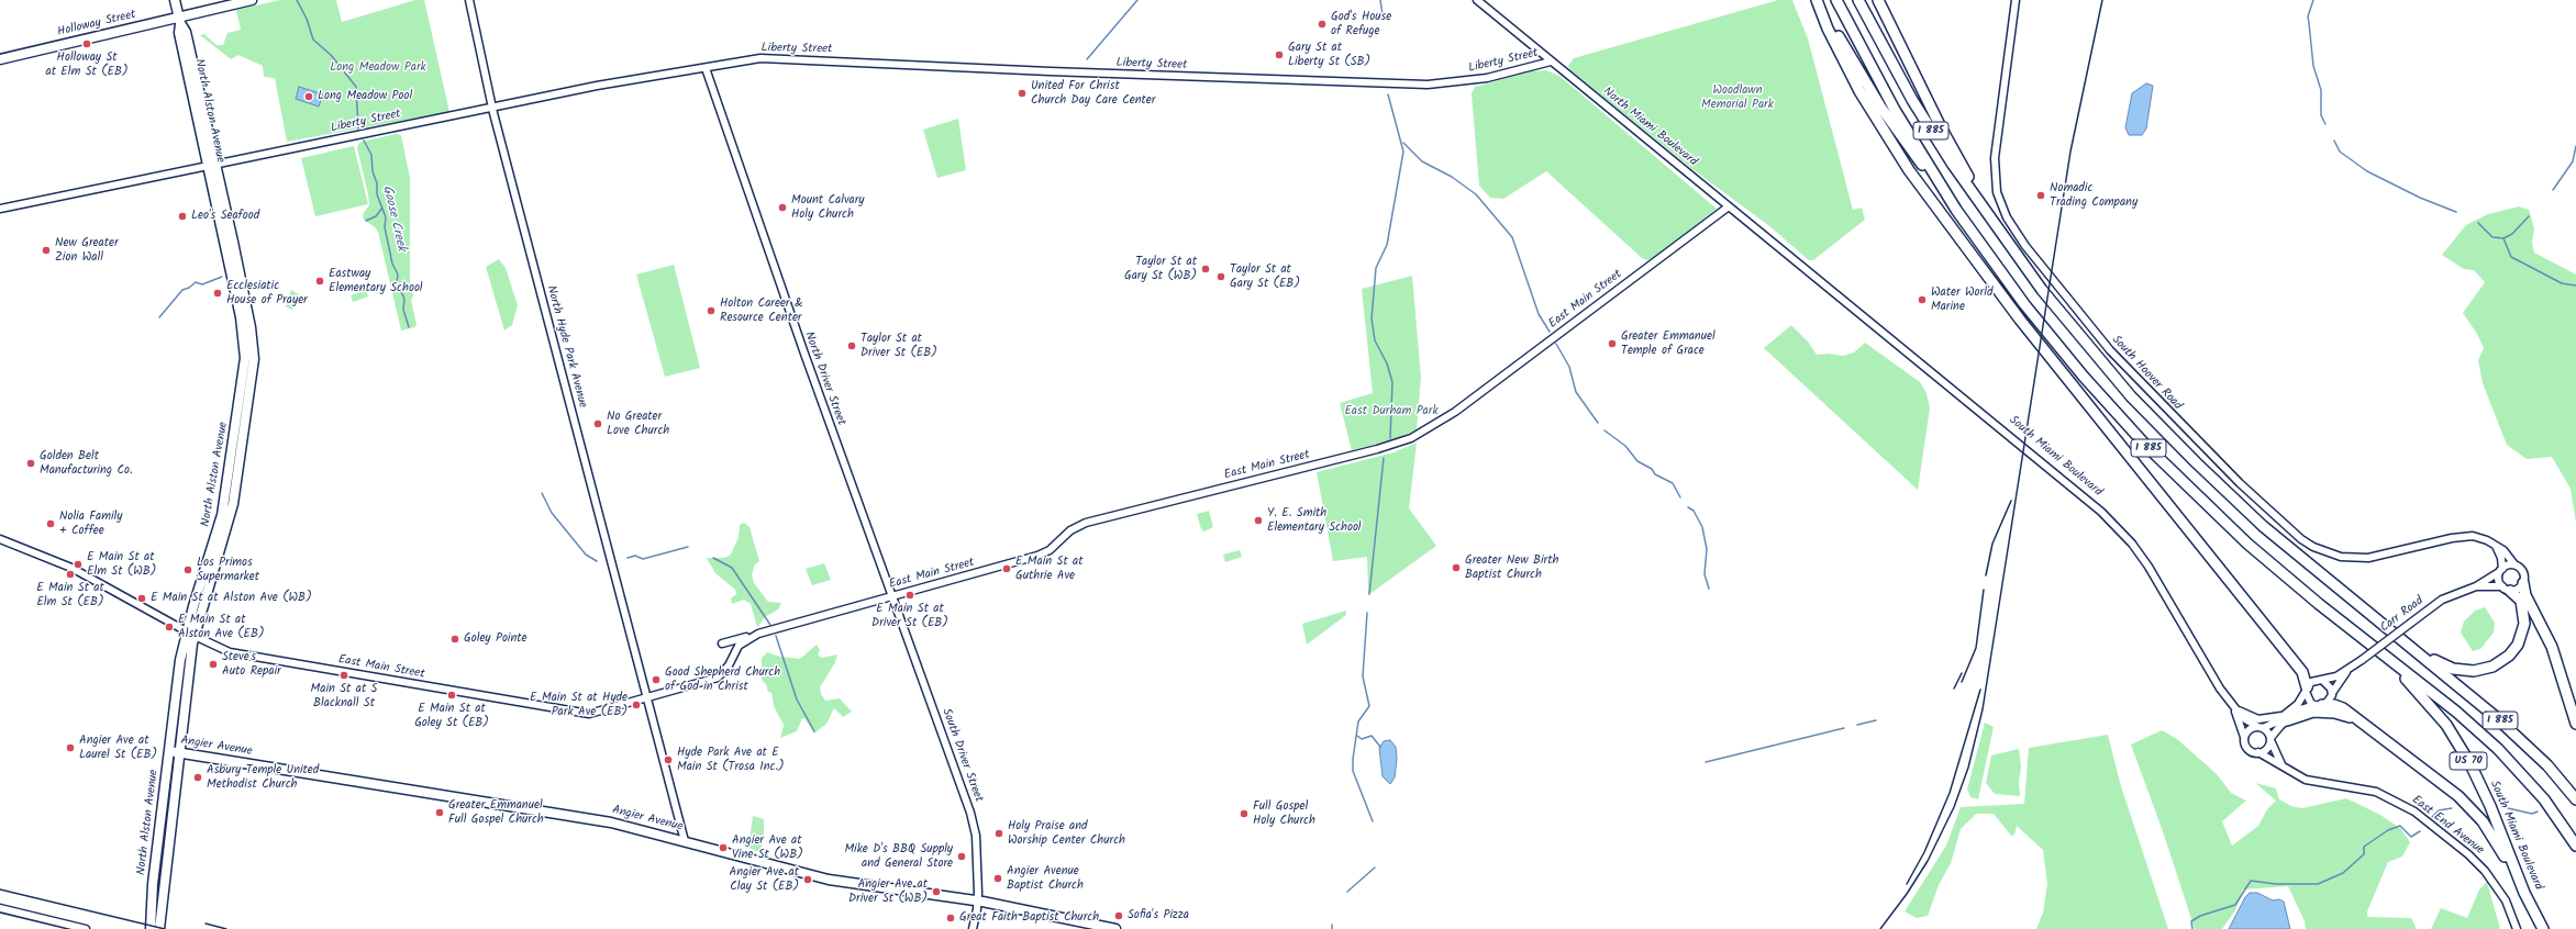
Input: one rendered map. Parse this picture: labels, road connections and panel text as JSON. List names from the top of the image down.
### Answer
{
  "streets": {
    "highway": ["I 885", "South Miami Boulevard", "US 70"],
    "main road": ["Holloway Street", "North Alston Avenue", "Angier Avenue"],
    "street": [
      "Liberty Street",
      "North Miami Boulevard",
      "East Main Street",
      "North Hyde Park Avenue",
      "South Hoover Road",
      "North Driver Street",
      "Carr Road",
      "South Driver Street",
      "East End Avenue"
    ]
  },
  "crossings": [
    ["Holloway Street", "North Alston Avenue"],
    ["Liberty Street", "North Alston Avenue"],
    ["Liberty Street", "North Miami Boulevard"],
    ["Liberty Street", "North Hyde Park Avenue"],
    ["Liberty Street", "North Driver Street"],
    ["North Alston Avenue", "East Main Street"],
    ["North Alston Avenue", "Angier Avenue"],
    ["North Miami Boulevard", "East Main Street"],
    ["North Miami Boulevard", "South Miami Boulevard"],
    ["I 885", "South Miami Boulevard"],
    ["East Main Street", "North Hyde Park Avenue"],
    ["East Main Street", "North Driver Street"],
    ["East Main Street", "South Driver Street"],
    ["North Hyde Park Avenue", "Angier Avenue"],
    ["South Hoover Road", "Carr Road"],
    ["North Driver Street", "South Driver Street"],
    ["South Miami Boulevard", "East End Avenue"],
    ["Angier Avenue", "South Driver Street"]
  ],
  "water": ["Goose Creek"],
  "parks": ["Long Meadow Park", "Woodlawn Memorial Park", "East Durham Park"],
  "places": [
    "God's House of Refuge",
    "Holloway St at Elm St (EB)",
    "Gary St at Liberty St (SB)",
    "United For Christ Church Day Care Center",
    "Long Meadow Pool",
    "Nomadic Trading Company",
    "Mount Calvary Holy Church",
    "Leo's Seafood",
    "New Greater Zion Wall",
    "Taylor St at Gary St (WB)",
    "Taylor St at Gary St (EB)",
    "Eastway Elementary School",
    "Ecclesiatic House of Prayer",
    "Water World Marine",
    "Holton Career & Resource Center",
    "Greater Emmanuel Temple of Grace",
    "Taylor St at Driver St (EB)",
    "No Greater Love Church",
    "Golden Belt Manufacturing Co.",
    "Y. E. Smith Elementary School",
    "Nolia Family + Coffee",
    "E Main St at Elm St (WB)",
    "Greater New Birth Baptist Church",
    "E Main St at Guthrie Ave",
    "Los Primos Supermarket",
    "E Main St at Elm St (EB)",
    "E Main St at Driver St (EB)",
    "E Main St at Alston Ave (WB)",
    "E Main St at Alston Ave (EB)",
    "Goley Pointe",
    "Steve's Auto Repair",
    "Main St at S Blacknall St",
    "Good Shepherd Church of God in Christ",
    "E Main St at Goley St (EB)",
    "E Main St at Hyde Park Ave (EB)",
    "Angier Ave at Laurel St (EB)",
    "Hyde Park Ave at E Main St (Trosa Inc.)",
    "Asbury Temple United Methodist Church",
    "Greater Emmanuel Full Gospel Church",
    "Full Gospel Holy Church",
    "Holy Praise and Worship Center Church",
    "Angier Ave at Vine St (WB)",
    "Mike D's BBQ Supply and General Store",
    "Angier Avenue Baptist Church",
    "Angier Ave at Clay St (EB)",
    "Angier Ave at Driver St (WB)",
    "Sofia's Pizza",
    "Great Faith Baptist Church"
  ]
}
